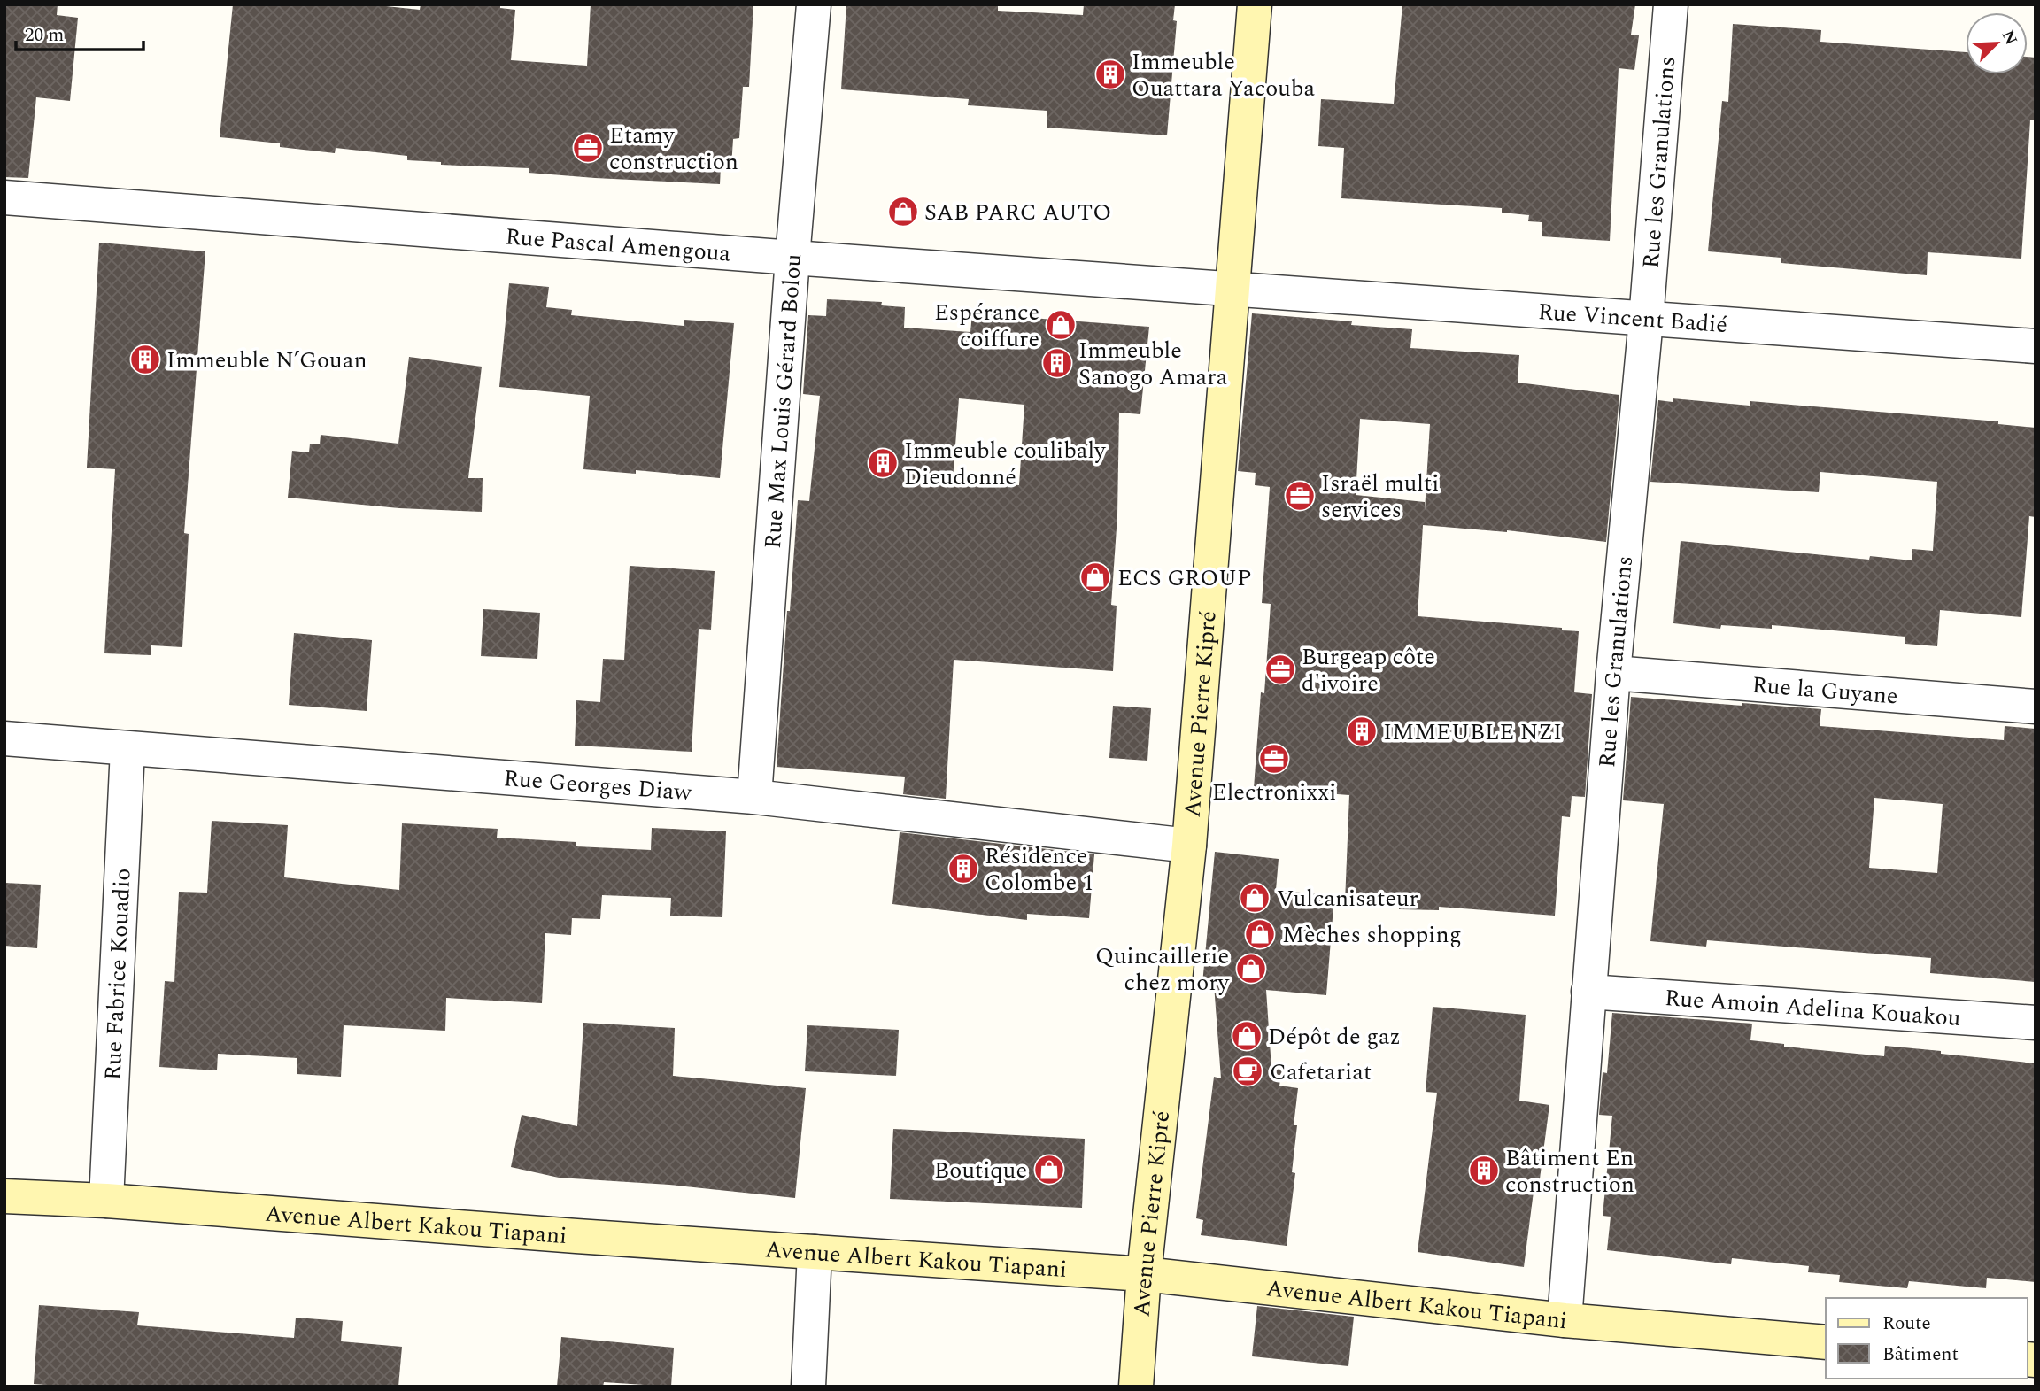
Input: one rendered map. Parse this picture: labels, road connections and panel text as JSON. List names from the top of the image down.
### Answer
{
  "streets": {
    "street": [
      "Rue les Granulations",
      "Rue Pascal Amengoua",
      "Rue Vincent Badié",
      "Rue Max Louis Gérard Bolou",
      "Rue la Guyane",
      "Avenue Pierre Kipré",
      "Rue Georges Diaw",
      "Rue Fabrice Kouadio",
      "Rue Amoin Adelina Kouakou",
      "Avenue Albert Kakou Tiapani"
    ]
  },
  "crossings": [
    ["Rue les Granulations", "Rue Vincent Badié"],
    ["Rue les Granulations", "Rue la Guyane"],
    ["Rue les Granulations", "Rue Amoin Adelina Kouakou"],
    ["Rue les Granulations", "Avenue Albert Kakou Tiapani"],
    ["Rue Pascal Amengoua", "Rue Vincent Badié"],
    ["Rue Pascal Amengoua", "Rue Max Louis Gérard Bolou"],
    ["Rue Pascal Amengoua", "Avenue Pierre Kipré"],
    ["Rue Vincent Badié", "Avenue Pierre Kipré"],
    ["Rue Max Louis Gérard Bolou", "Rue Georges Diaw"],
    ["Avenue Pierre Kipré", "Rue Georges Diaw"],
    ["Avenue Pierre Kipré", "Avenue Albert Kakou Tiapani"],
    ["Rue Georges Diaw", "Rue Fabrice Kouadio"],
    ["Rue Fabrice Kouadio", "Avenue Albert Kakou Tiapani"]
  ],
  "places": {
    "building": [
      "Immeuble Ouattara Yacouba",
      "Immeuble N’Gouan",
      "Immeuble Sanogo Amara",
      "Immeuble coulibaly Dieudonné",
      "IMMEUBLE NZI",
      "Résidence Colombe 1",
      "Bâtiment En construction"
    ],
    "office": [
      "Etamy construction",
      "Israël multi services",
      "Burgeap côte d'ivoire",
      "Electronixxi"
    ],
    "shop": [
      "SAB PARC AUTO",
      "Espérance coiffure",
      "ECS GROUP",
      "Vulcanisateur",
      "Mèches shopping",
      "Quincaillerie chez mory",
      "Dépôt de gaz",
      "Boutique"
    ],
    "cafe": ["Cafetariat"]
  },
  "legend": ["Route", "Bâtiment"],
  "scale_bar": "20 m",
  "north": "top right"
}
